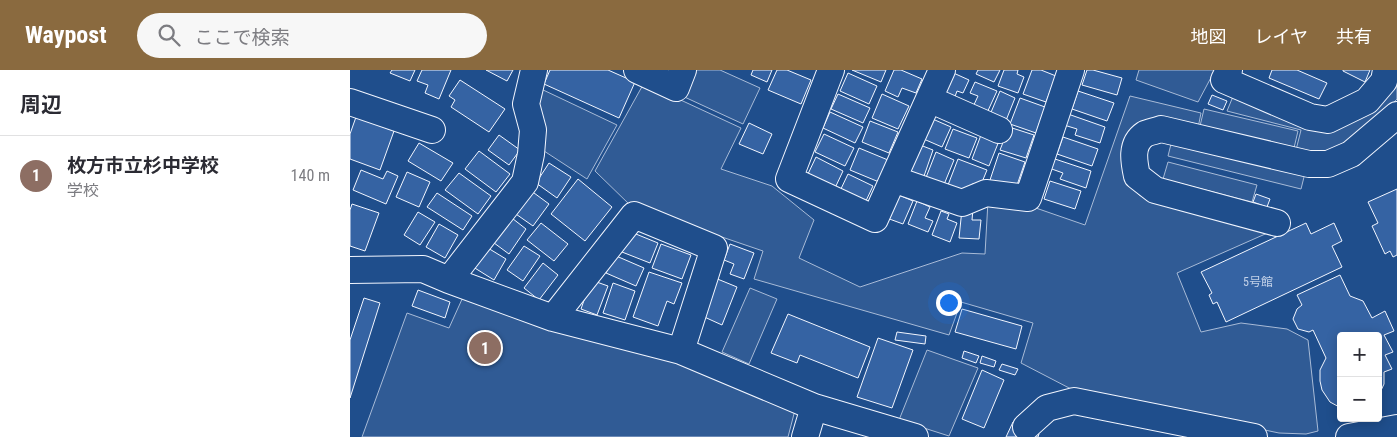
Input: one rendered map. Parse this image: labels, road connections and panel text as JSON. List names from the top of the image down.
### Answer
{
  "house_numbers": ["5号館"],
  "page": {
    "header": "Waypost",
    "search": "ここで検索",
    "nav": ["地図", "レイヤ", "共有"],
    "heading": "周辺",
    "list": [
      {
        "mark": "1",
        "name": "枚方市立杉中学校",
        "note": "学校",
        "value": "140 m"
      }
    ],
    "pins": "1",
    "map_buttons": ["+", "−"]
  }
}
